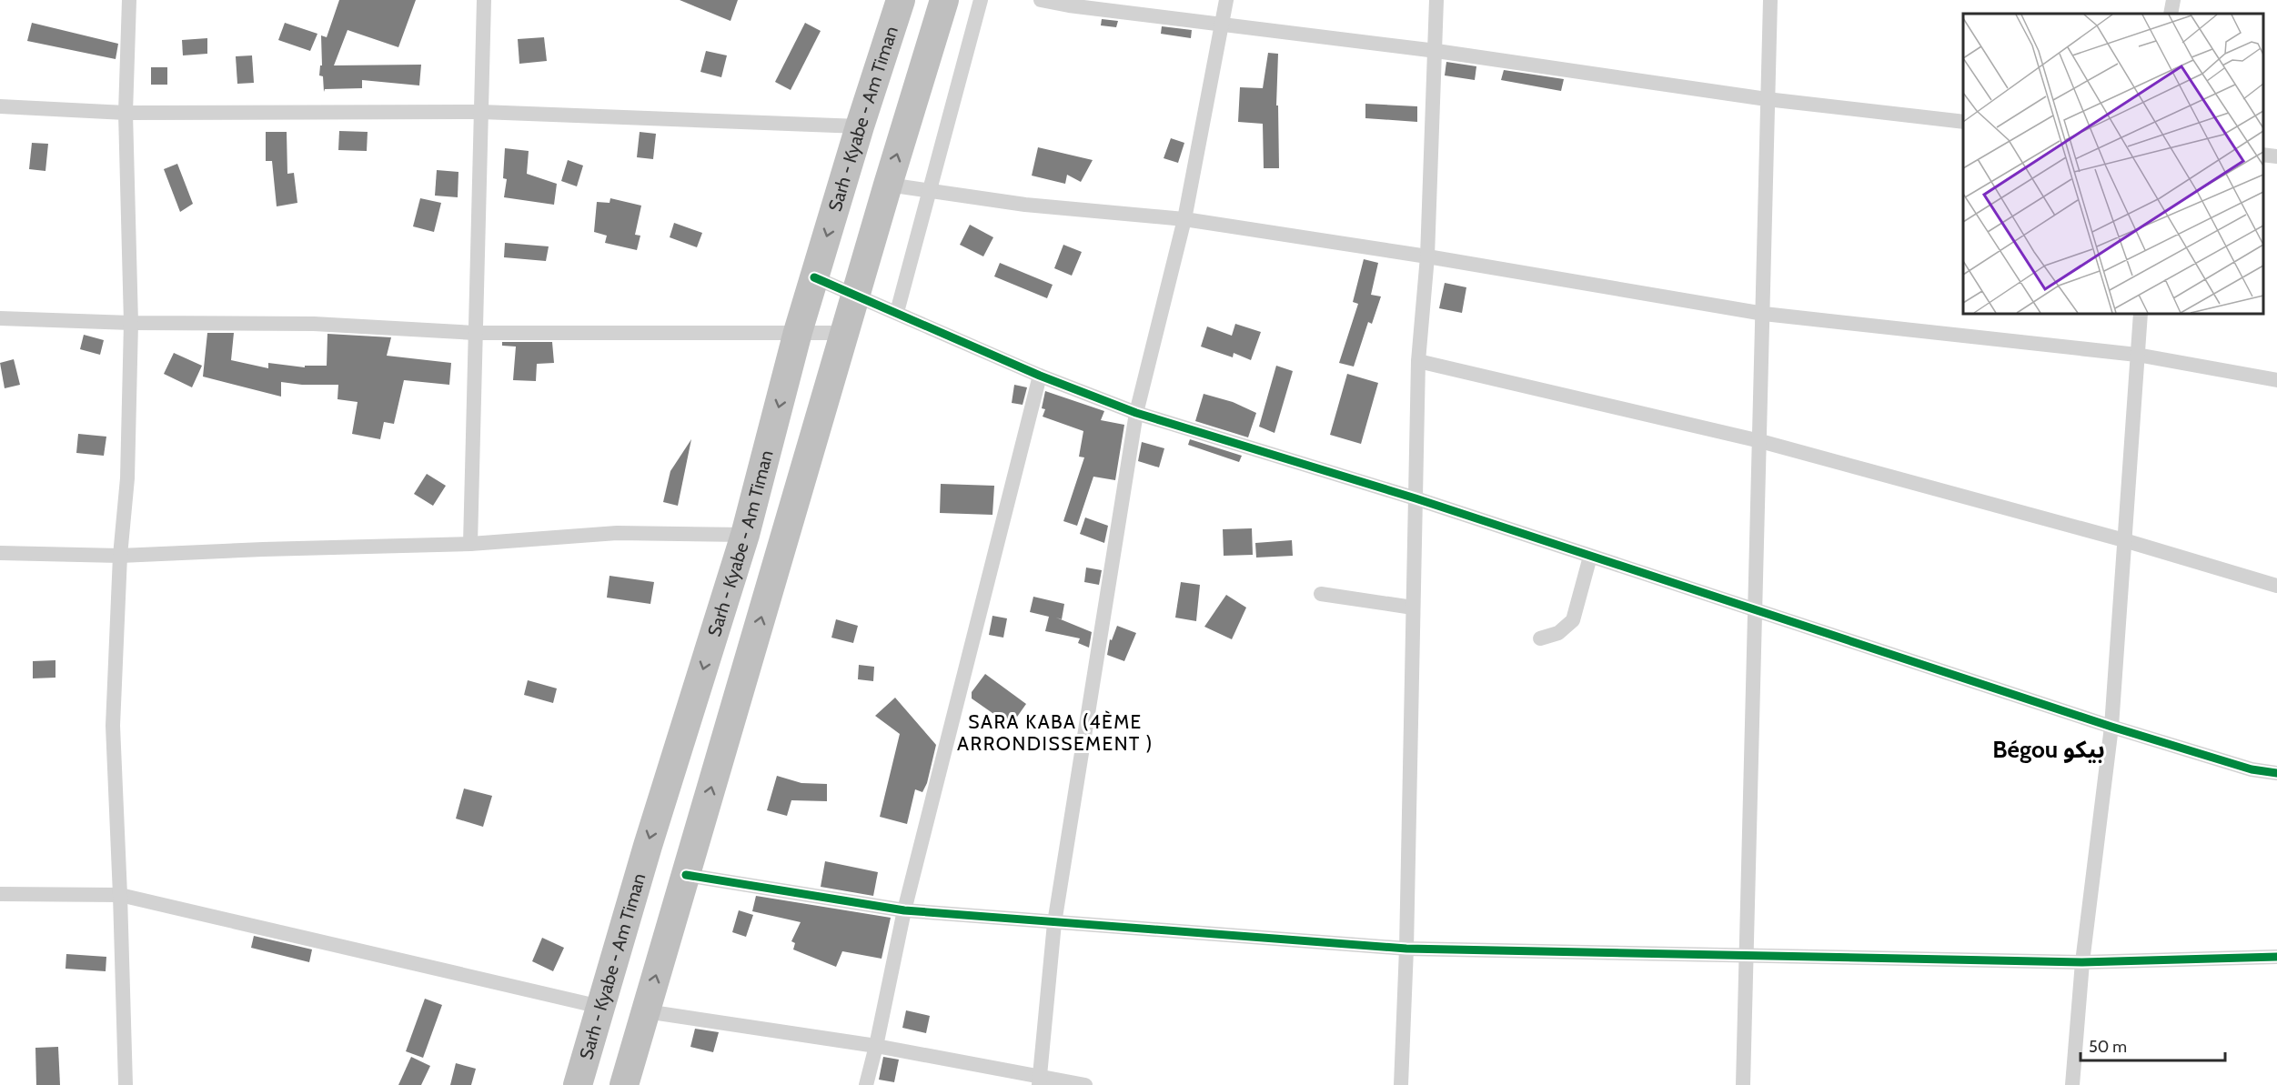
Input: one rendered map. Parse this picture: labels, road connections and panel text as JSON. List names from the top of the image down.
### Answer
{
  "streets": {
    "highway": ["Sarh - Kyabe - Am Timan"]
  },
  "districts": ["SARA KABA (4ÈME ARRONDISSEMENT )", "Bégou بيكو"],
  "scale_bar": "50 m"
}
